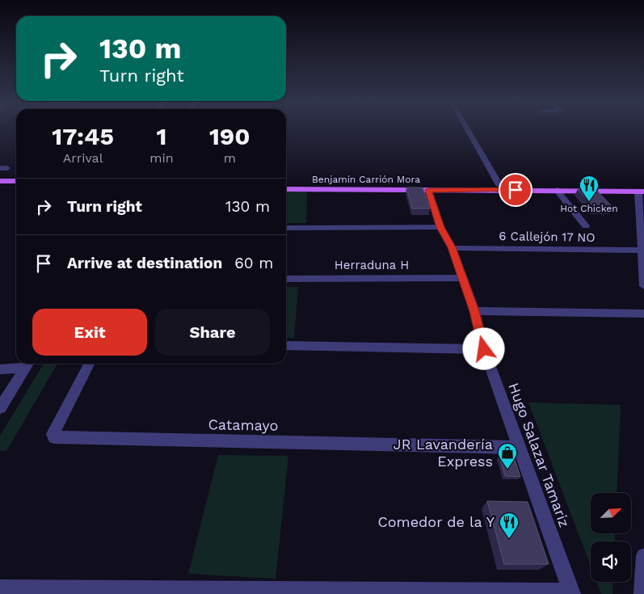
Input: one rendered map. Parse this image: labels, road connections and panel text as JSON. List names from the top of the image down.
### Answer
{
  "streets": {
    "main road": ["Benjamín Carrión Mora"],
    "street": [
      "6 Callejón 17 NO",
      "Herraduna H",
      "Catamayo",
      "Hugo Salazar Tamariz"
    ]
  },
  "crossings": [
    ["Benjamín Carrión Mora", "Hugo Salazar Tamariz"],
    ["6 Callejón 17 NO", "Hugo Salazar Tamariz"],
    ["Herraduna H", "Hugo Salazar Tamariz"],
    ["Catamayo", "Hugo Salazar Tamariz"]
  ],
  "places": {
    "restaurant": ["Hot Chicken", "Comedor de la Y"],
    "shop": ["JR Lavandería Express"]
  },
  "north": "top right",
  "page": {
    "turn": ["130 m", "Turn right"],
    "eta": [
      "17:45",
      "Arrival",
      "1",
      "min",
      "190",
      "m"
    ],
    "list": [
      {
        "name": "Turn right",
        "value": "130 m"
      },
      {
        "name": "Arrive at destination",
        "value": "60 m"
      }
    ],
    "buttons": ["Exit", "Share"]
  }
}
